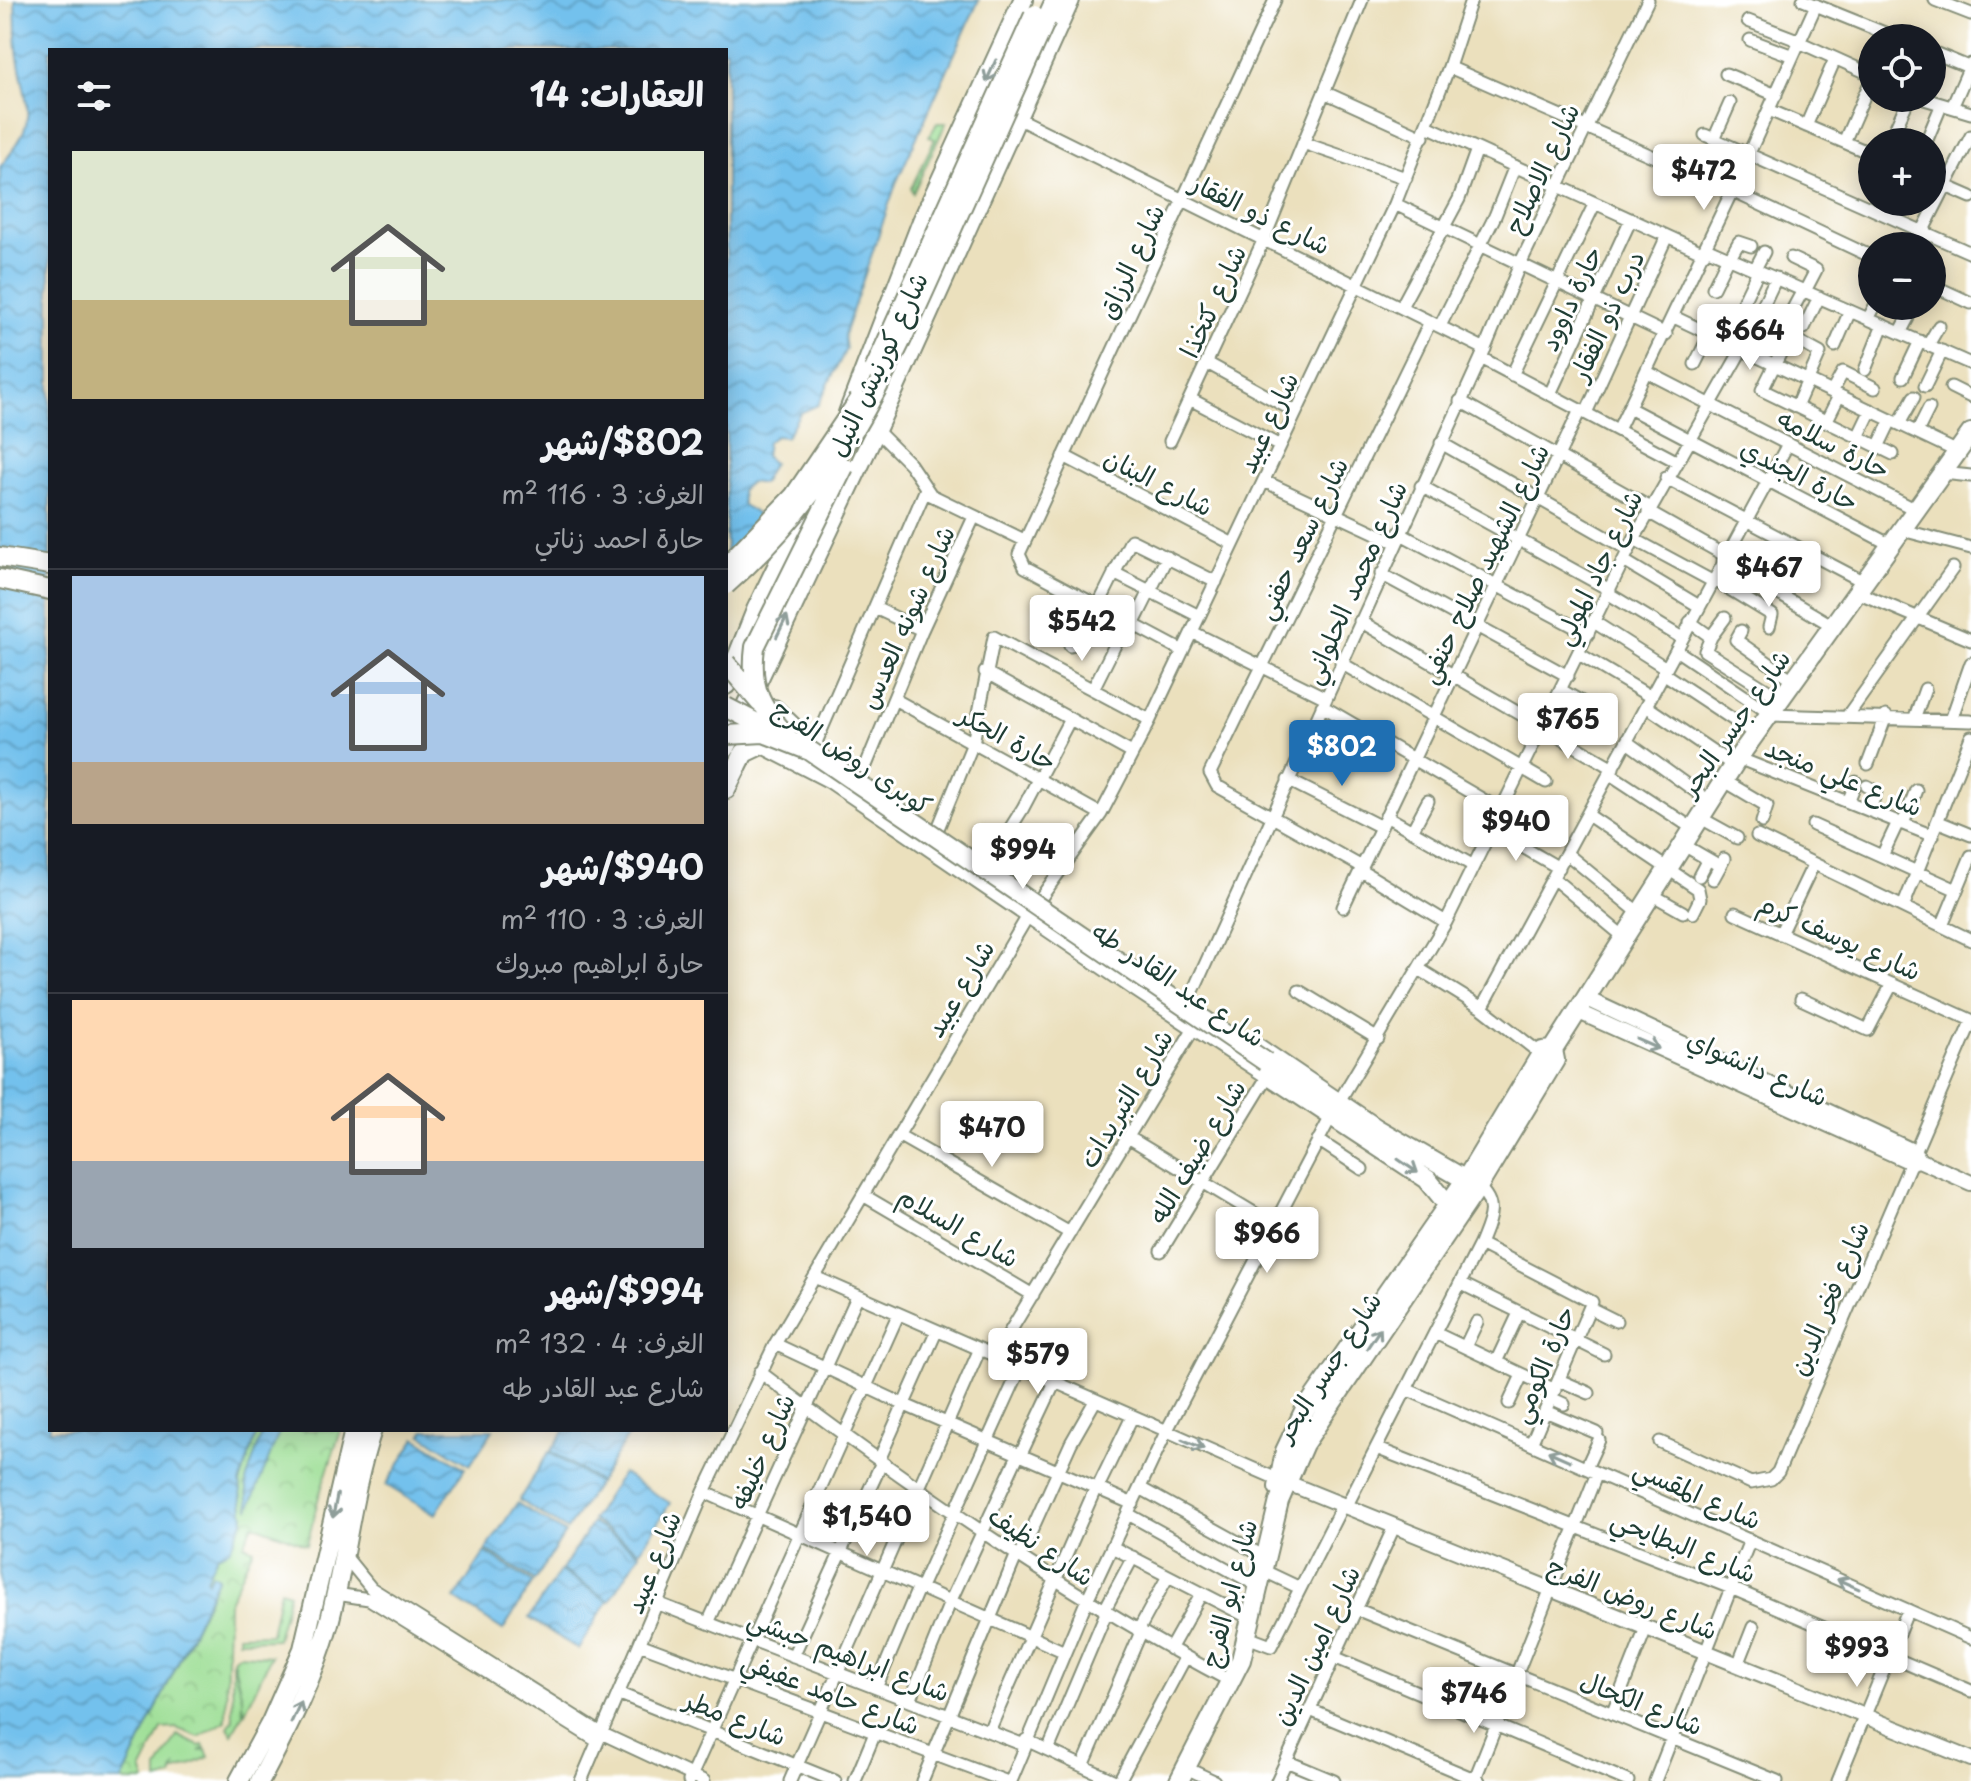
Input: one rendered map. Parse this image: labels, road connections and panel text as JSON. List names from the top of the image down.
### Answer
{
  "streets": {
    "main road": [
      "شارع كورنيش النيل",
      "شارع جسر البحر",
      "كوبرى روض الفرج",
      "شارع عبد القادر طه",
      "شارع ابو الفرج"
    ],
    "street": [
      "شارع الاصلاح",
      "شارع ذو الفقار",
      "شارع الرزاق",
      "حارة داوود",
      "شارع كتخذا",
      "درب ذو الفقار",
      "شارع عبيد",
      "حارة سلامه",
      "حارة الجندي",
      "شارع البنان",
      "شارع سعد حفني",
      "شارع الشهيد صلاح حنفي",
      "شارع جاد المولي",
      "شارع محمد الحلواني",
      "شارع شونه العدس",
      "حارة الحكر",
      "شارع علي منجد",
      "شارع يوسف كرم",
      "شارع دانشواي",
      "شارع التبريدات",
      "شارع ضيف الله",
      "شارع السلام",
      "شارع فخر الدين",
      "حارة الكومي",
      "شارع خليفه",
      "شارع المقسي",
      "شارع نظيف",
      "شارع البطايحي",
      "شارع روض الفرج",
      "شارع امين الدين",
      "شارع ابراهيم حبشي",
      "شارع حامد عفيفي",
      "شارع الكحال",
      "شارع مطر"
    ]
  },
  "crossings": [
    ["شارع الاصلاح", "شارع ذو الفقار"],
    ["شارع الاصلاح", "شارع محمد الحلواني"],
    ["شارع ذو الفقار", "شارع الرزاق"],
    ["شارع ذو الفقار", "حارة داوود"],
    ["شارع ذو الفقار", "شارع كتخذا"],
    ["شارع ذو الفقار", "درب ذو الفقار"],
    ["شارع ذو الفقار", "شارع كورنيش النيل"],
    ["شارع ذو الفقار", "شارع عبيد"],
    ["شارع ذو الفقار", "شارع سعد حفني"],
    ["شارع ذو الفقار", "شارع الشهيد صلاح حنفي"],
    ["شارع ذو الفقار", "شارع جاد المولي"],
    ["شارع ذو الفقار", "شارع محمد الحلواني"],
    ["شارع الرزاق", "شارع البنان"],
    ["درب ذو الفقار", "شارع الشهيد صلاح حنفي"],
    ["شارع كورنيش النيل", "شارع عبد القادر طه"],
    ["شارع عبيد", "شارع البنان"],
    ["شارع عبيد", "حارة الحكر"],
    ["شارع عبيد", "شارع عبد القادر طه"],
    ["شارع عبيد", "شارع السلام"],
    ["شارع عبيد", "شارع نظيف"],
    ["شارع عبيد", "شارع ابراهيم حبشي"],
    ["شارع عبيد", "شارع حامد عفيفي"],
    ["شارع عبيد", "شارع مطر"],
    ["حارة سلامه", "شارع جاد المولي"],
    ["حارة سلامه", "شارع جسر البحر"],
    ["حارة الجندي", "شارع جاد المولي"],
    ["حارة الجندي", "شارع جسر البحر"],
    ["شارع سعد حفني", "شارع محمد الحلواني"],
    ["شارع جاد المولي", "شارع عبد القادر طه"],
    ["شارع جاد المولي", "شارع نظيف"],
    ["شارع جاد المولي", "شارع ابراهيم حبشي"],
    ["شارع جاد المولي", "شارع حامد عفيفي"],
    ["شارع محمد الحلواني", "شارع عبد القادر طه"],
    ["شارع شونه العدس", "حارة الحكر"],
    ["شارع شونه العدس", "شارع عبد القادر طه"],
    ["شارع جسر البحر", "شارع علي منجد"],
    ["شارع جسر البحر", "شارع عبد القادر طه"],
    ["شارع جسر البحر", "شارع دانشواي"],
    ["شارع جسر البحر", "شارع ابو الفرج"],
    ["شارع جسر البحر", "شارع روض الفرج"],
    ["كوبرى روض الفرج", "شارع عبد القادر طه"],
    ["كوبرى روض الفرج", "شارع ضيف الله"],
    ["شارع يوسف كرم", "شارع فخر الدين"],
    ["شارع عبد القادر طه", "شارع التبريدات"],
    ["شارع عبد القادر طه", "شارع ضيف الله"],
    ["شارع دانشواي", "شارع فخر الدين"],
    ["شارع التبريدات", "شارع السلام"],
    ["حارة الكومي", "شارع المقسي"],
    ["شارع خليفه", "شارع نظيف"],
    ["شارع خليفه", "شارع ابراهيم حبشي"],
    ["شارع نظيف", "شارع ابو الفرج"],
    ["شارع روض الفرج", "شارع امين الدين"],
    ["شارع امين الدين", "شارع الكحال"]
  ],
  "one_way": ["شارع المقسي"],
  "page": {
    "map_buttons": ["+", "−"],
    "heading": "العقارات: 14",
    "price": [
      "$472",
      "$664",
      "$467",
      "$542",
      "$765",
      "$802",
      "$940",
      "$994",
      "$470",
      "$966",
      "$579",
      "$1,540",
      "$993",
      "$746"
    ],
    "list": [
      {
        "name": "$802/شهر",
        "note": "الغرف: 3 · 116 m² · حارة احمد زناتي"
      },
      {
        "name": "$940/شهر",
        "note": "الغرف: 3 · 110 m² · حارة ابراهيم مبروك"
      },
      {
        "name": "$994/شهر",
        "note": "الغرف: 4 · 132 m² · شارع عبد القادر طه"
      }
    ]
  }
}
